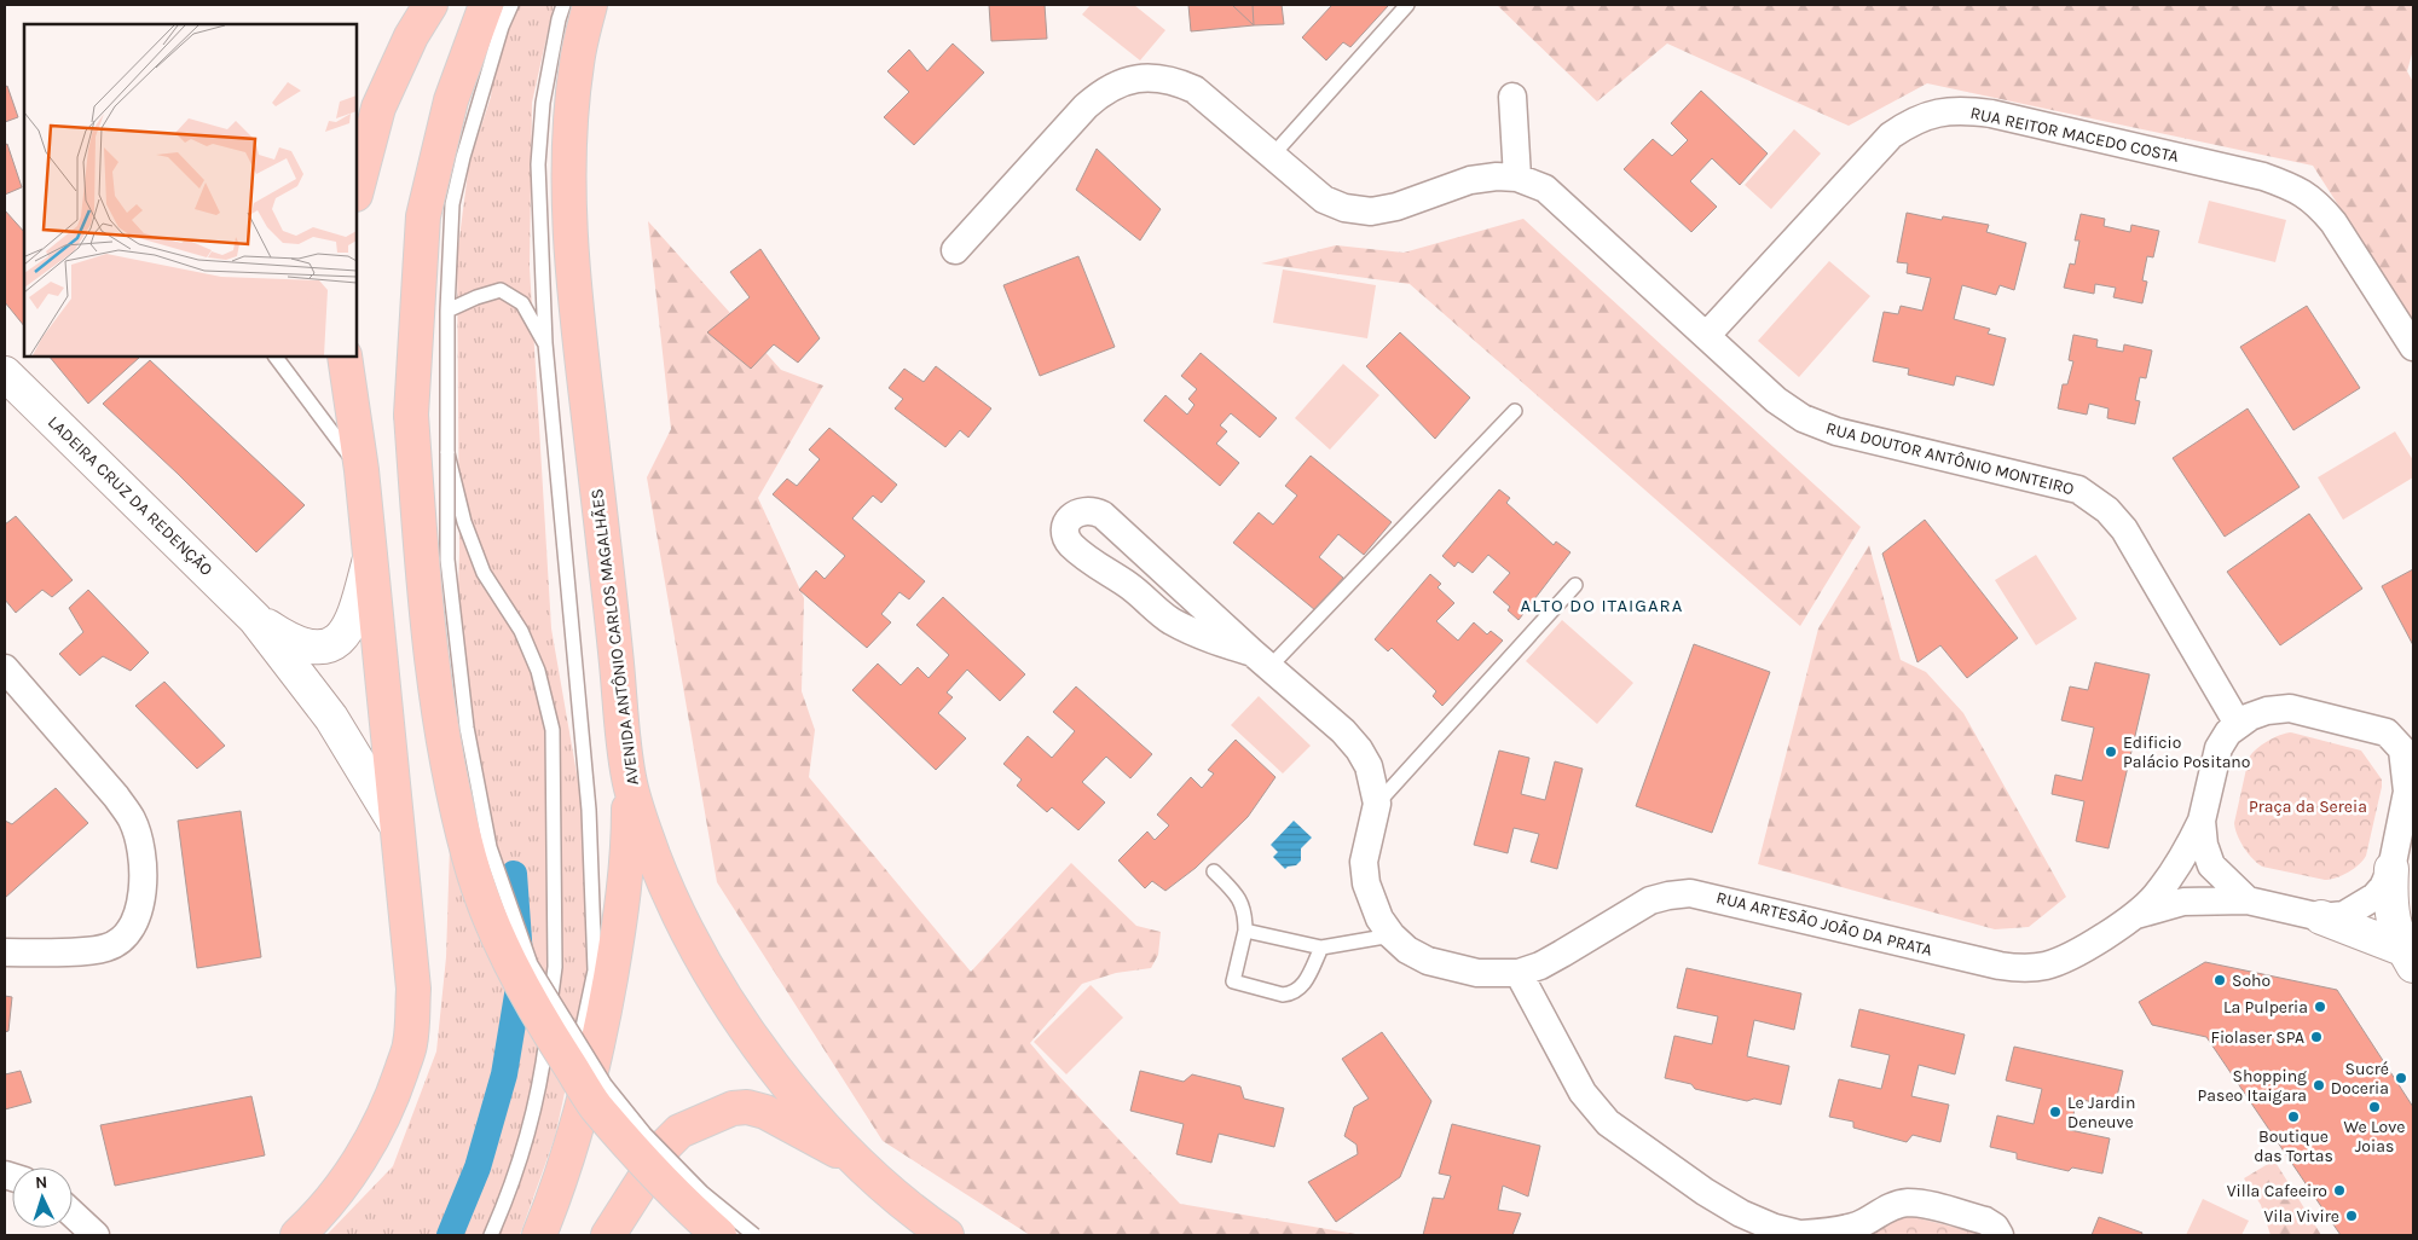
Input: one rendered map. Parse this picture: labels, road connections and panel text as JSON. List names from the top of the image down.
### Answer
{
  "streets": {
    "main road": ["AVENIDA ANTÔNIO CARLOS MAGALHÃES"],
    "street": [
      "RUA REITOR MACEDO COSTA",
      "RUA DOUTOR ANTÔNIO MONTEIRO",
      "LADEIRA CRUZ DA REDENÇÃO",
      "RUA ARTESÃO JOÃO DA PRATA"
    ]
  },
  "crossings": [
    ["RUA REITOR MACEDO COSTA", "RUA DOUTOR ANTÔNIO MONTEIRO"],
    ["RUA DOUTOR ANTÔNIO MONTEIRO", "RUA ARTESÃO JOÃO DA PRATA"]
  ],
  "districts": ["ALTO DO ITAIGARA"],
  "parks": ["Praça da Sereia"],
  "places": [
    "Edificio Palácio Positano",
    "Soho",
    "La Pulperia",
    "Fiolaser SPA",
    "Sucré Doceria",
    "Shopping Paseo Itaigara",
    "We Love Joias",
    "Le Jardin Deneuve",
    "Boutique das Tortas",
    "Villa Cafeeiro",
    "Vila Vivire"
  ],
  "north": "top"
}
